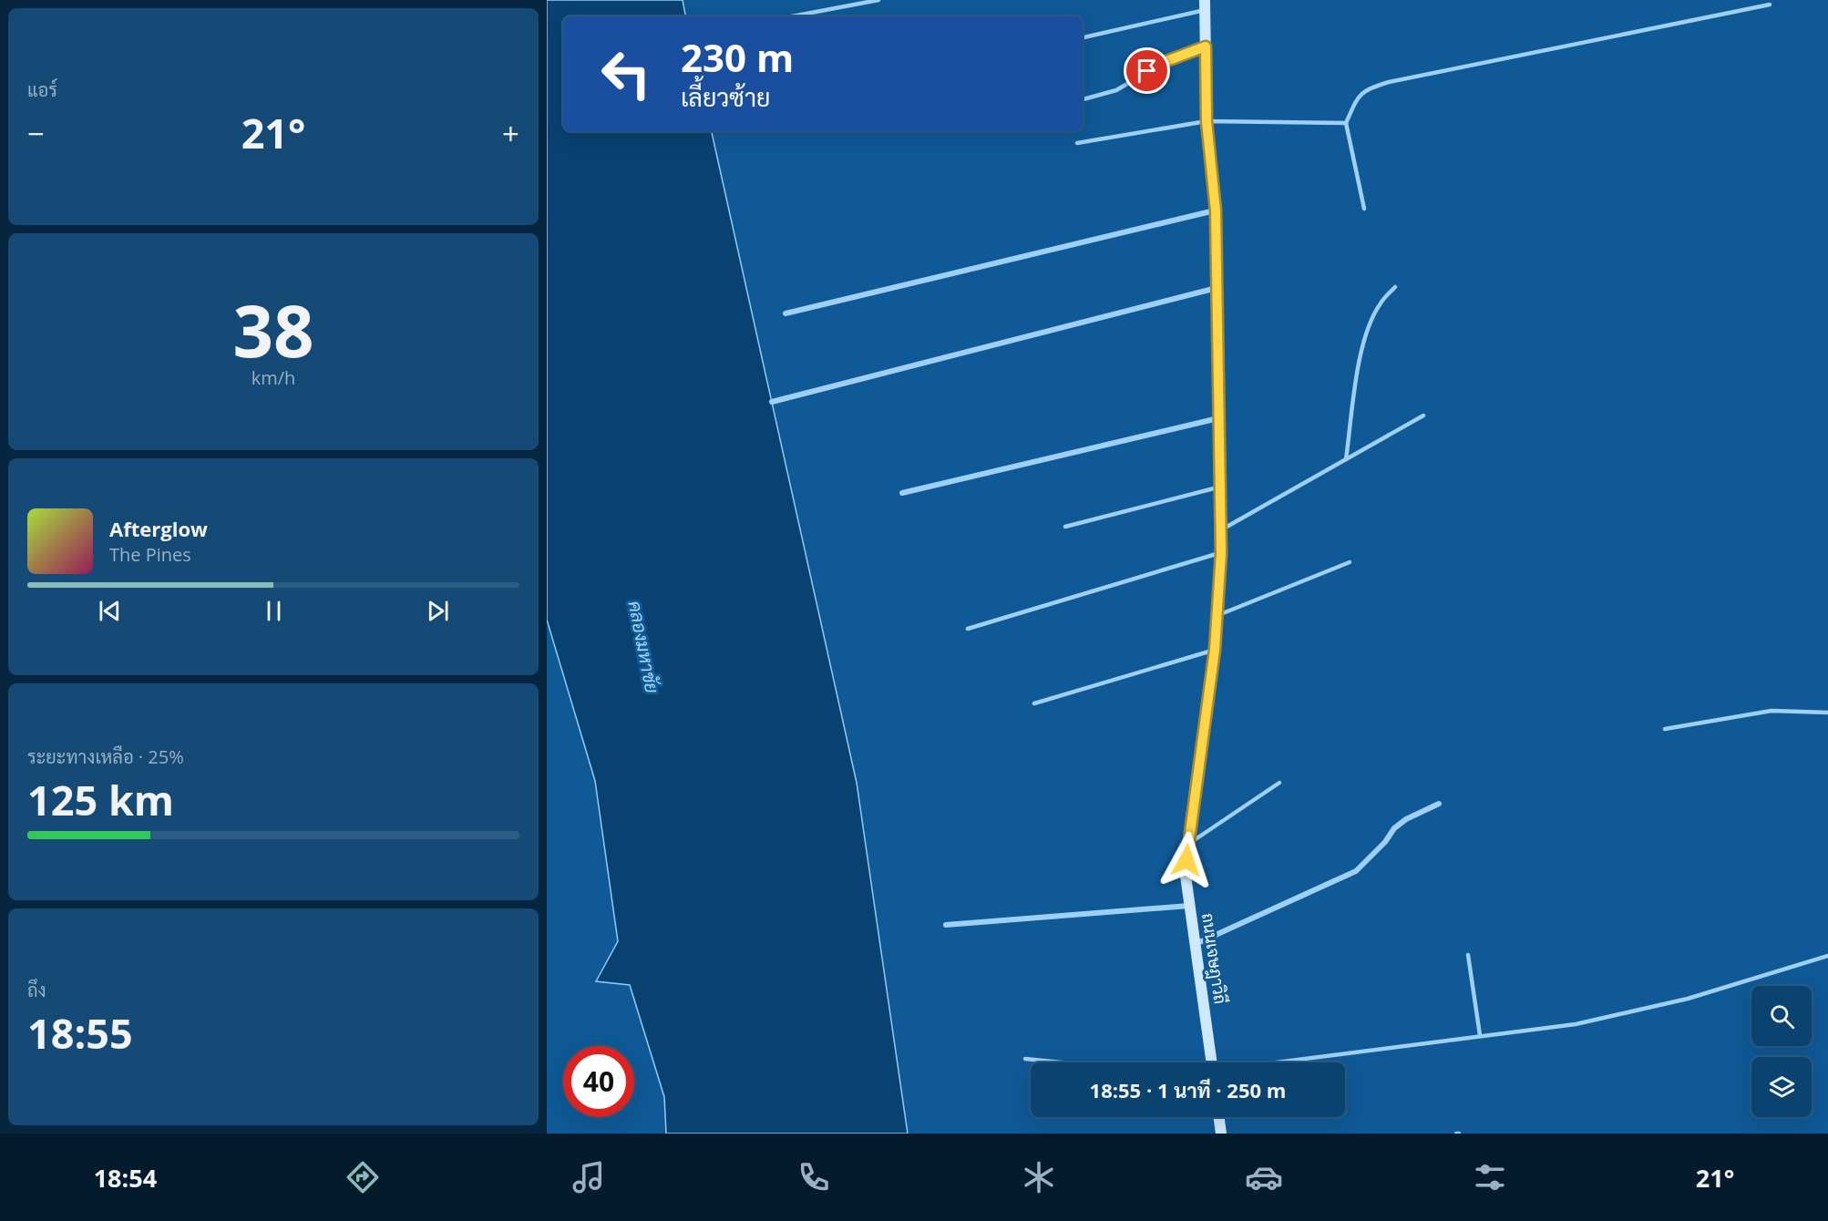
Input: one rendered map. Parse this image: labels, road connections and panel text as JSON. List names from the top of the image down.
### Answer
{
  "streets": {
    "street": ["ถนนเจษฎาวิถี"]
  },
  "water": ["คลองมหาชัย"],
  "page": {
    "tile": [
      "แอร์",
      ["38", "km/h"],
      ["ระยะทางเหลือ · 25%", "125 km"],
      ["ถึง", "18:55"]
    ],
    "turn": ["230 m", "เลี้ยวซ้าย"],
    "heat": ["−", "21°", "+"],
    "song": ["Afterglow", "The Pines"],
    "limit": "40",
    "trip": "18:55 · 1 นาที · 250 m",
    "tabs": ["18:54", "21°"]
  }
}
